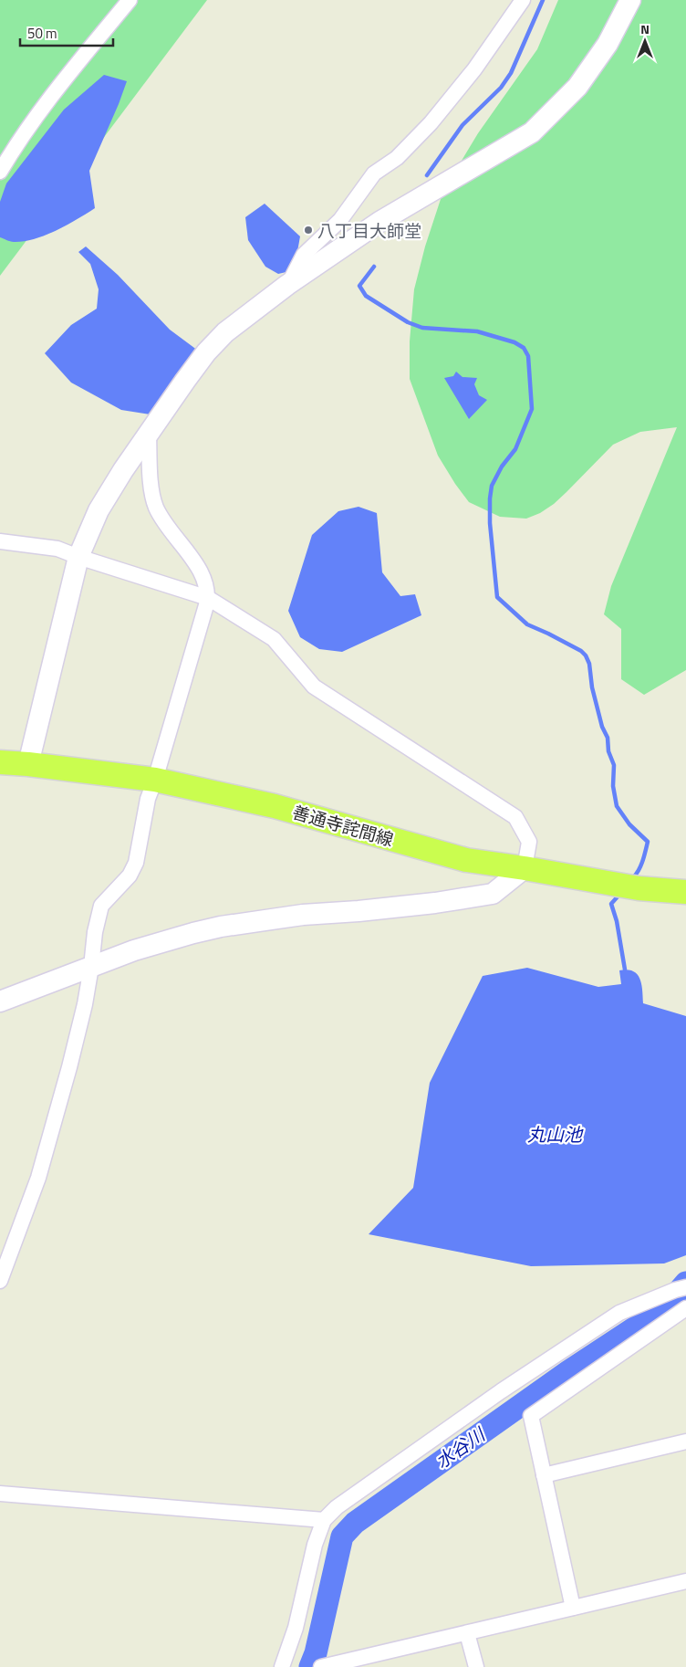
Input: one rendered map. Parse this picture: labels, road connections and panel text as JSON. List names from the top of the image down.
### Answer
{
  "streets": {
    "main road": ["善通寺詫間線"]
  },
  "water": ["丸山池", "水谷川"],
  "places": ["八丁目大師堂"],
  "scale_bar": "50 m",
  "north": "top"
}
